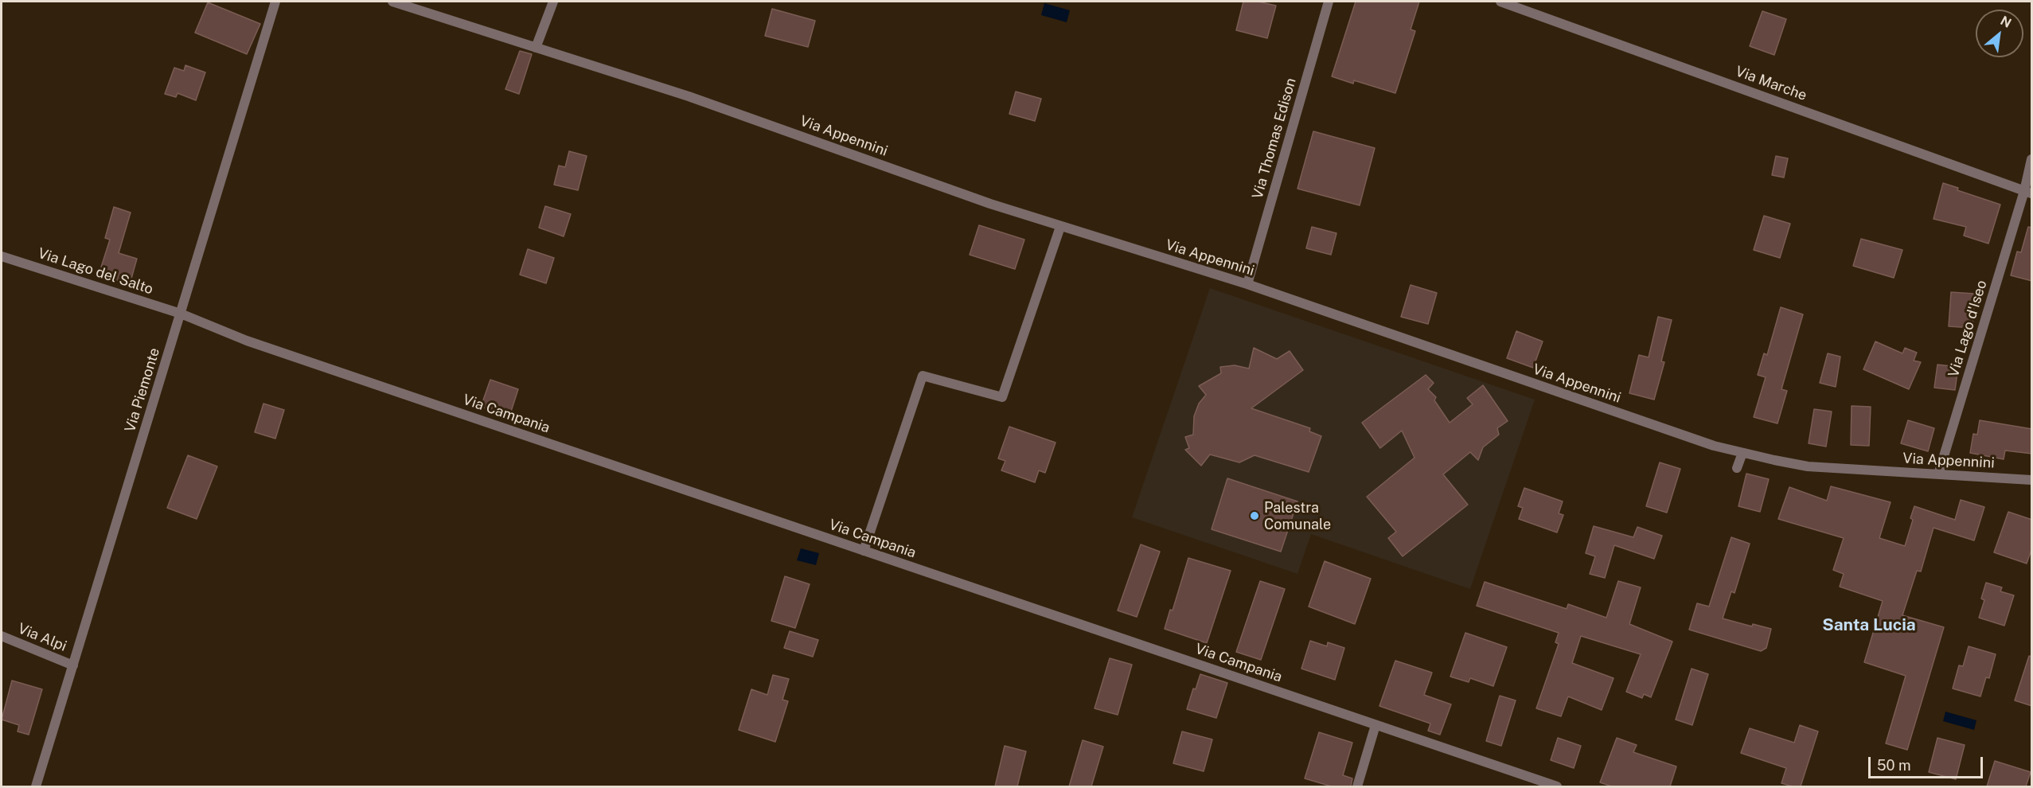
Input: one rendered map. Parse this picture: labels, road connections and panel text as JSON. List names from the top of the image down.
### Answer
{
  "streets": {
    "street": [
      "Via Marche",
      "Via Appennini",
      "Via Thomas Edison",
      "Via Lago del Salto",
      "Via Lago d'Iseo",
      "Via Piemonte",
      "Via Campania",
      "Via Alpi"
    ]
  },
  "crossings": [
    ["Via Marche", "Via Lago d'Iseo"],
    ["Via Appennini", "Via Thomas Edison"],
    ["Via Appennini", "Via Lago d'Iseo"],
    ["Via Lago del Salto", "Via Piemonte"],
    ["Via Lago del Salto", "Via Campania"],
    ["Via Piemonte", "Via Campania"],
    ["Via Piemonte", "Via Alpi"]
  ],
  "districts": ["Santa Lucia"],
  "places": ["Palestra Comunale"],
  "scale_bar": "50 m",
  "north": "top right"
}
